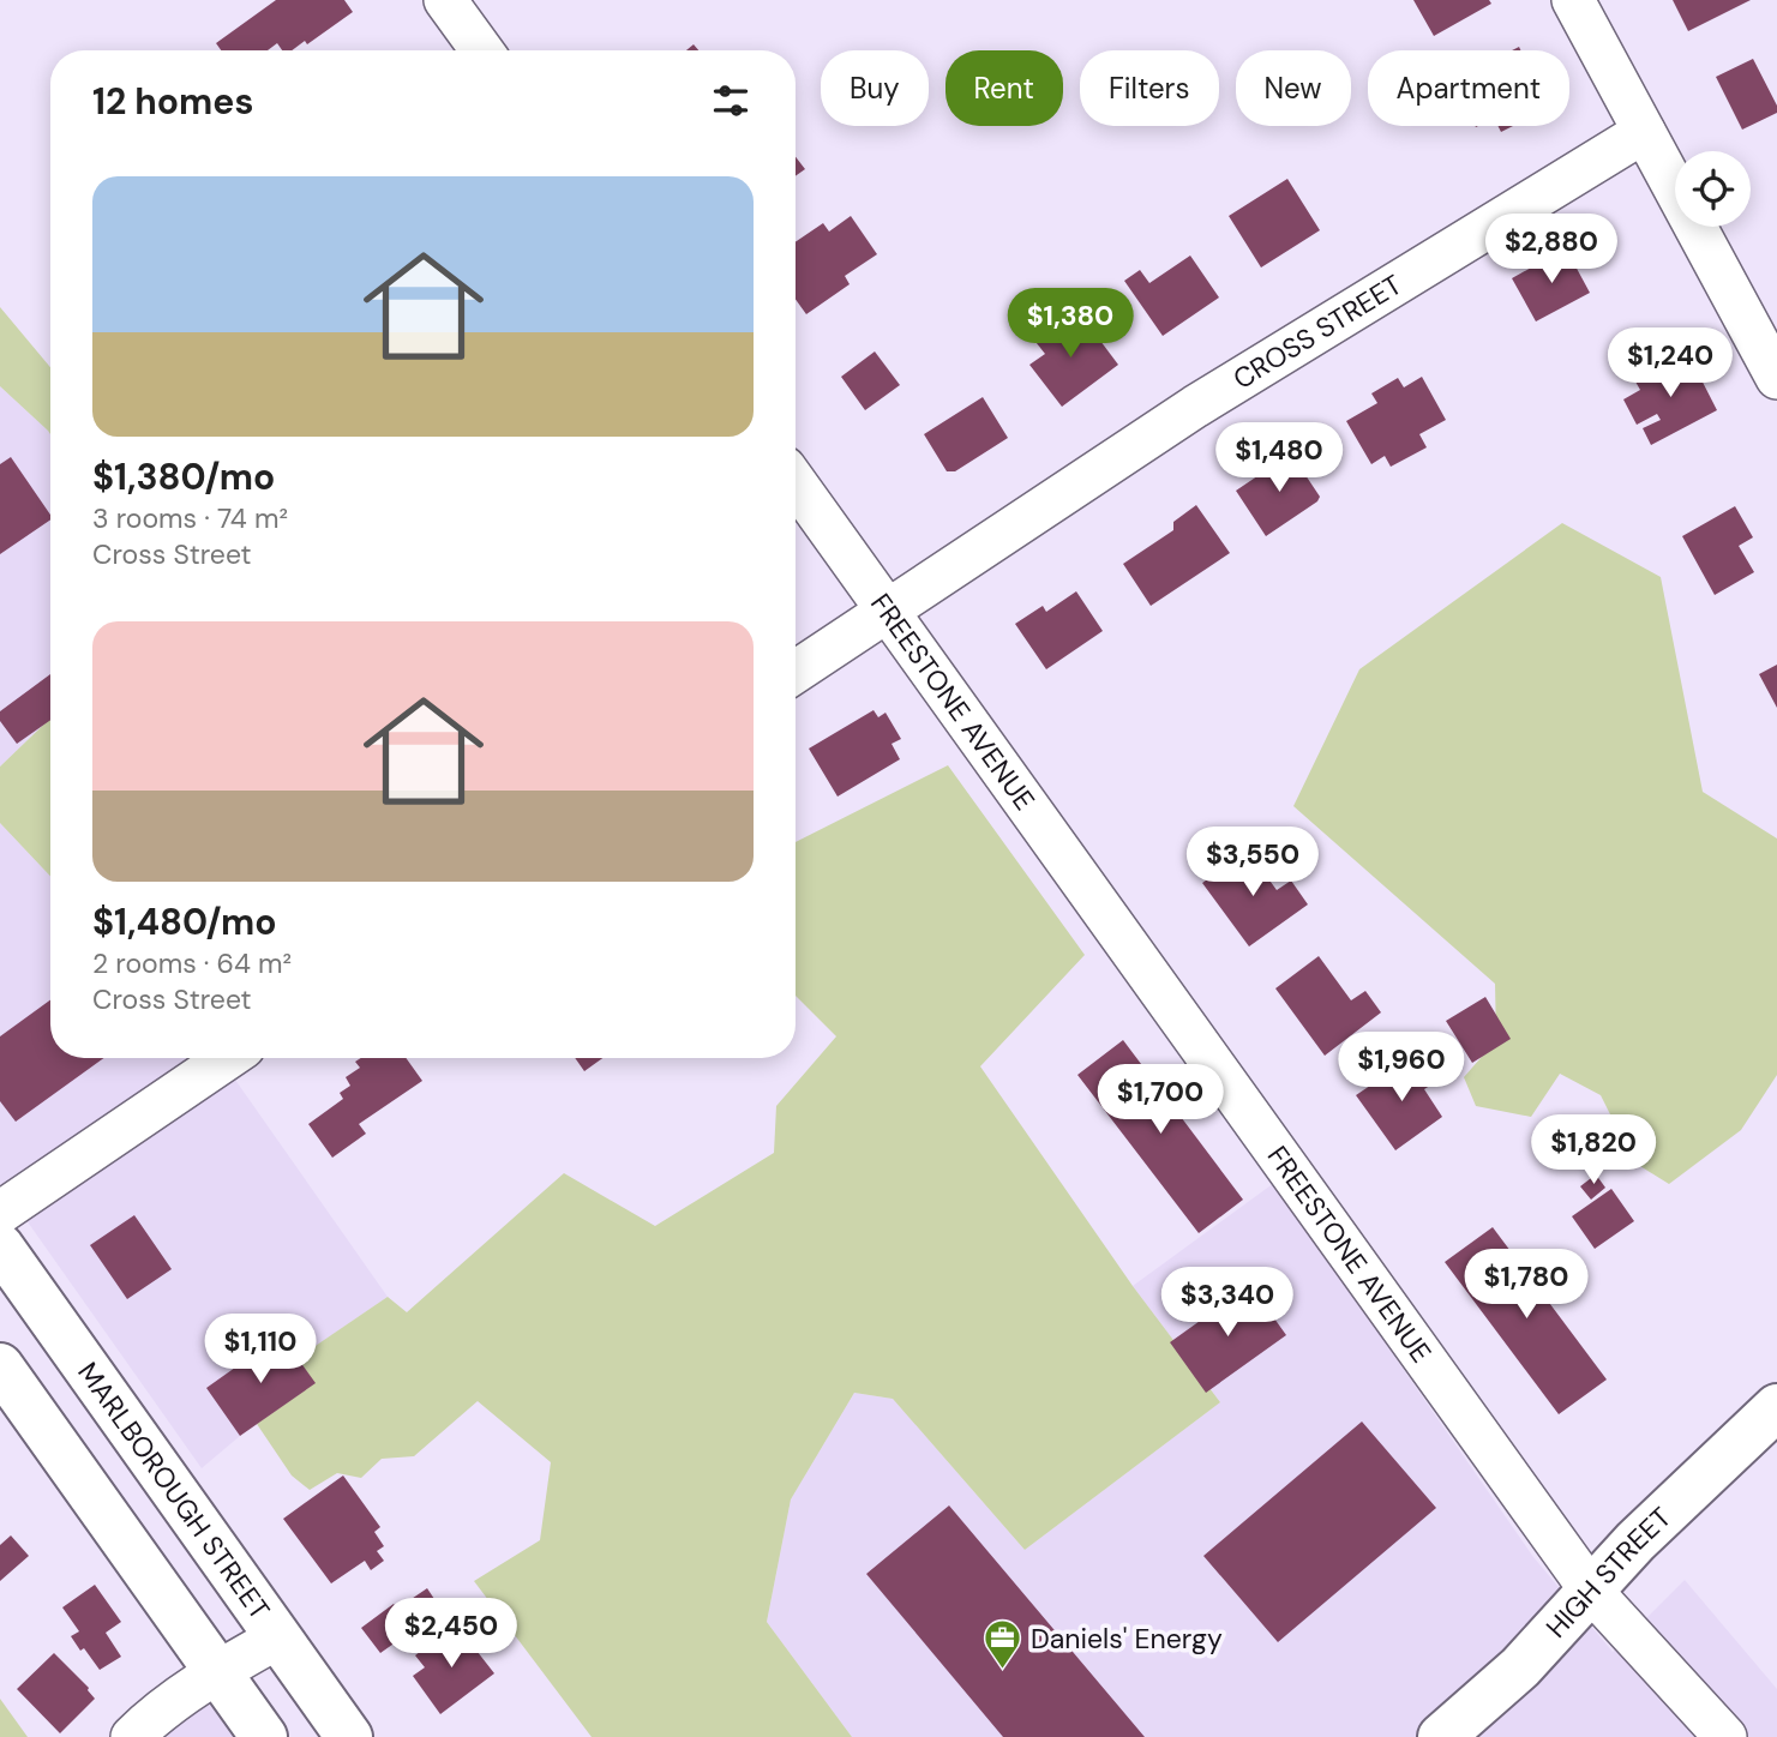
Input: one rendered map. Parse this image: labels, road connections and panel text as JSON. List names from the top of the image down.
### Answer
{
  "streets": {
    "main road": ["MARLBOROUGH STREET", "HIGH STREET"],
    "street": ["CROSS STREET", "FREESTONE AVENUE"]
  },
  "crossings": [
    ["CROSS STREET", "FREESTONE AVENUE"],
    ["FREESTONE AVENUE", "HIGH STREET"]
  ],
  "places": {
    "office": ["Daniels' Energy"]
  },
  "page": {
    "chip": [
      "Buy",
      "Rent",
      "Filters",
      "New",
      "Apartment"
    ],
    "heading": "12 homes",
    "list": [
      {
        "name": "$1,380/mo",
        "note": "3 rooms · 74 m² · Cross Street"
      },
      {
        "name": "$1,480/mo",
        "note": "2 rooms · 64 m² · Cross Street"
      }
    ],
    "price": [
      "$2,880",
      "$1,380",
      "$1,240",
      "$1,480",
      "$3,550",
      "$1,960",
      "$1,700",
      "$1,820",
      "$1,780",
      "$3,340",
      "$1,110",
      "$2,450"
    ]
  }
}
